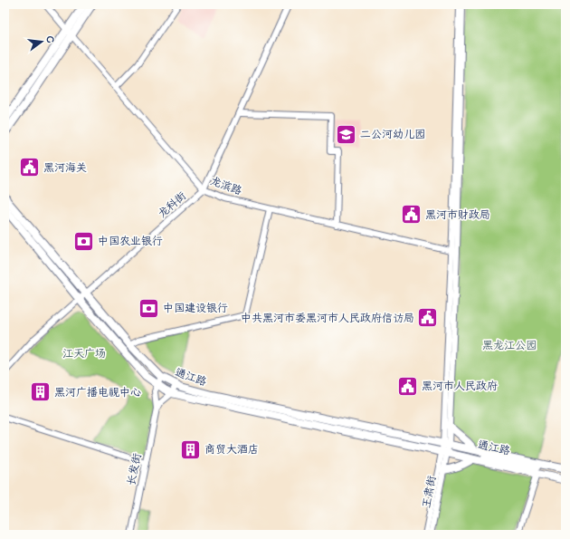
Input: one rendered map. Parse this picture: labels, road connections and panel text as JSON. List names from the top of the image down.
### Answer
{
  "streets": {
    "main road": ["通江路"],
    "street": [
      "龙滨路",
      "龙科街",
      "长发街",
      "王肃街"
    ]
  },
  "crossings": [
    ["龙滨路", "龙科街"],
    ["龙科街", "通江路"],
    ["通江路", "长发街"],
    ["通江路", "王肃街"]
  ],
  "parks": ["黑龙江公园", "江天广场"],
  "places": {
    "school or university": ["二公河幼儿园"],
    "public building": [
      "黑河海关",
      "黑河市财政局",
      "中共黑河市委黑河市人民政府信访局",
      "黑河市人民政府"
    ],
    "bank": ["中国农业银行", "中国建设银行"],
    "building": ["黑河广播电视中心", "商贸大酒店"]
  },
  "north": "right"
}
